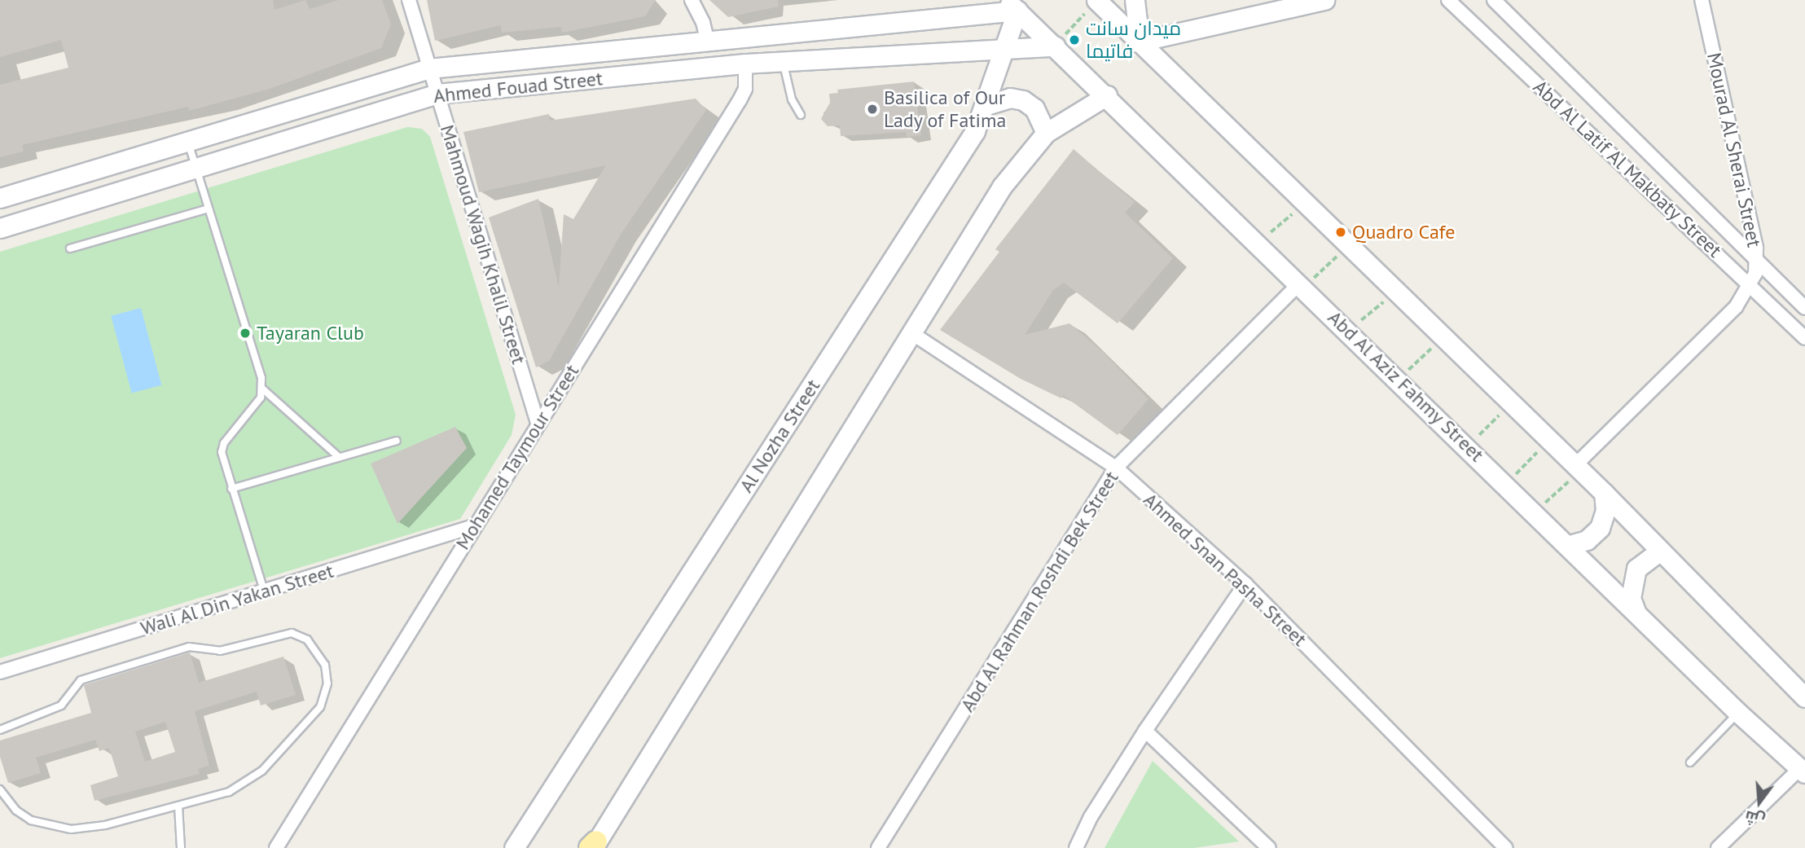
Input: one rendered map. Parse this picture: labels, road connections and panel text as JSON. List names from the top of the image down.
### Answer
{
  "streets": {
    "main road": ["Ahmed Fouad Street", "Abd Al Aziz Fahmy Street", "Al Nozha Street"],
    "street": [
      "Mourad Al Sherai Street",
      "Abd Al Latif Al Makbaty Street",
      "Mahmoud Wagih Khalil Street",
      "Mohamed Taymour Street",
      "Ahmed Snan Pasha Street",
      "Abd Al Rahman Roshdi Bek Street",
      "Wali Al Din Yakan Street"
    ]
  },
  "crossings": [
    ["Ahmed Fouad Street", "Mahmoud Wagih Khalil Street"],
    ["Ahmed Fouad Street", "Abd Al Aziz Fahmy Street"],
    ["Ahmed Fouad Street", "Al Nozha Street"],
    ["Ahmed Fouad Street", "Mohamed Taymour Street"],
    ["Mourad Al Sherai Street", "Abd Al Latif Al Makbaty Street"],
    ["Mahmoud Wagih Khalil Street", "Mohamed Taymour Street"],
    ["Abd Al Aziz Fahmy Street", "Al Nozha Street"],
    ["Abd Al Aziz Fahmy Street", "Abd Al Rahman Roshdi Bek Street"],
    ["Mohamed Taymour Street", "Wali Al Din Yakan Street"],
    ["Ahmed Snan Pasha Street", "Abd Al Rahman Roshdi Bek Street"]
  ],
  "places": [
    "ميدان سانت فاتيما",
    "Basilica of Our Lady of Fatima",
    "Quadro Cafe",
    "Tayaran Club"
  ],
  "north": "bottom"
}
